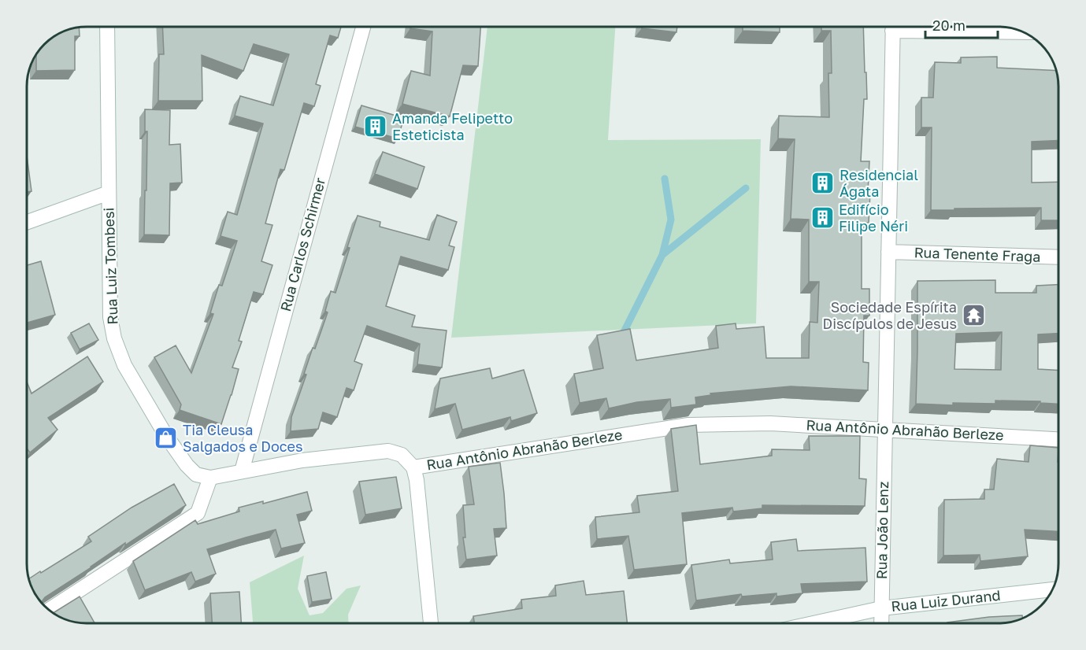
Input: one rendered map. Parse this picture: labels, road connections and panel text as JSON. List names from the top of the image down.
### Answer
{
  "streets": {
    "street": [
      "Rua Carlos Schirmer",
      "Rua Tenente Fraga",
      "Rua Luiz Tombesi",
      "Rua Antônio Abrahão Berleze",
      "Rua João Lenz",
      "Rua Luiz Durand"
    ]
  },
  "crossings": [
    ["Rua Carlos Schirmer", "Rua Antônio Abrahão Berleze"],
    ["Rua Tenente Fraga", "Rua João Lenz"],
    ["Rua Luiz Tombesi", "Rua Antônio Abrahão Berleze"],
    ["Rua Antônio Abrahão Berleze", "Rua João Lenz"],
    ["Rua João Lenz", "Rua Luiz Durand"]
  ],
  "places": {
    "building": ["Amanda Felipetto Esteticista", "Residencial Ágata", "Edifício Filipe Néri"],
    "temple": ["Sociedade Espírita Discípulos de Jesus"],
    "shop": ["Tia Cleusa Salgados e Doces"]
  },
  "scale_bar": "20 m"
}
